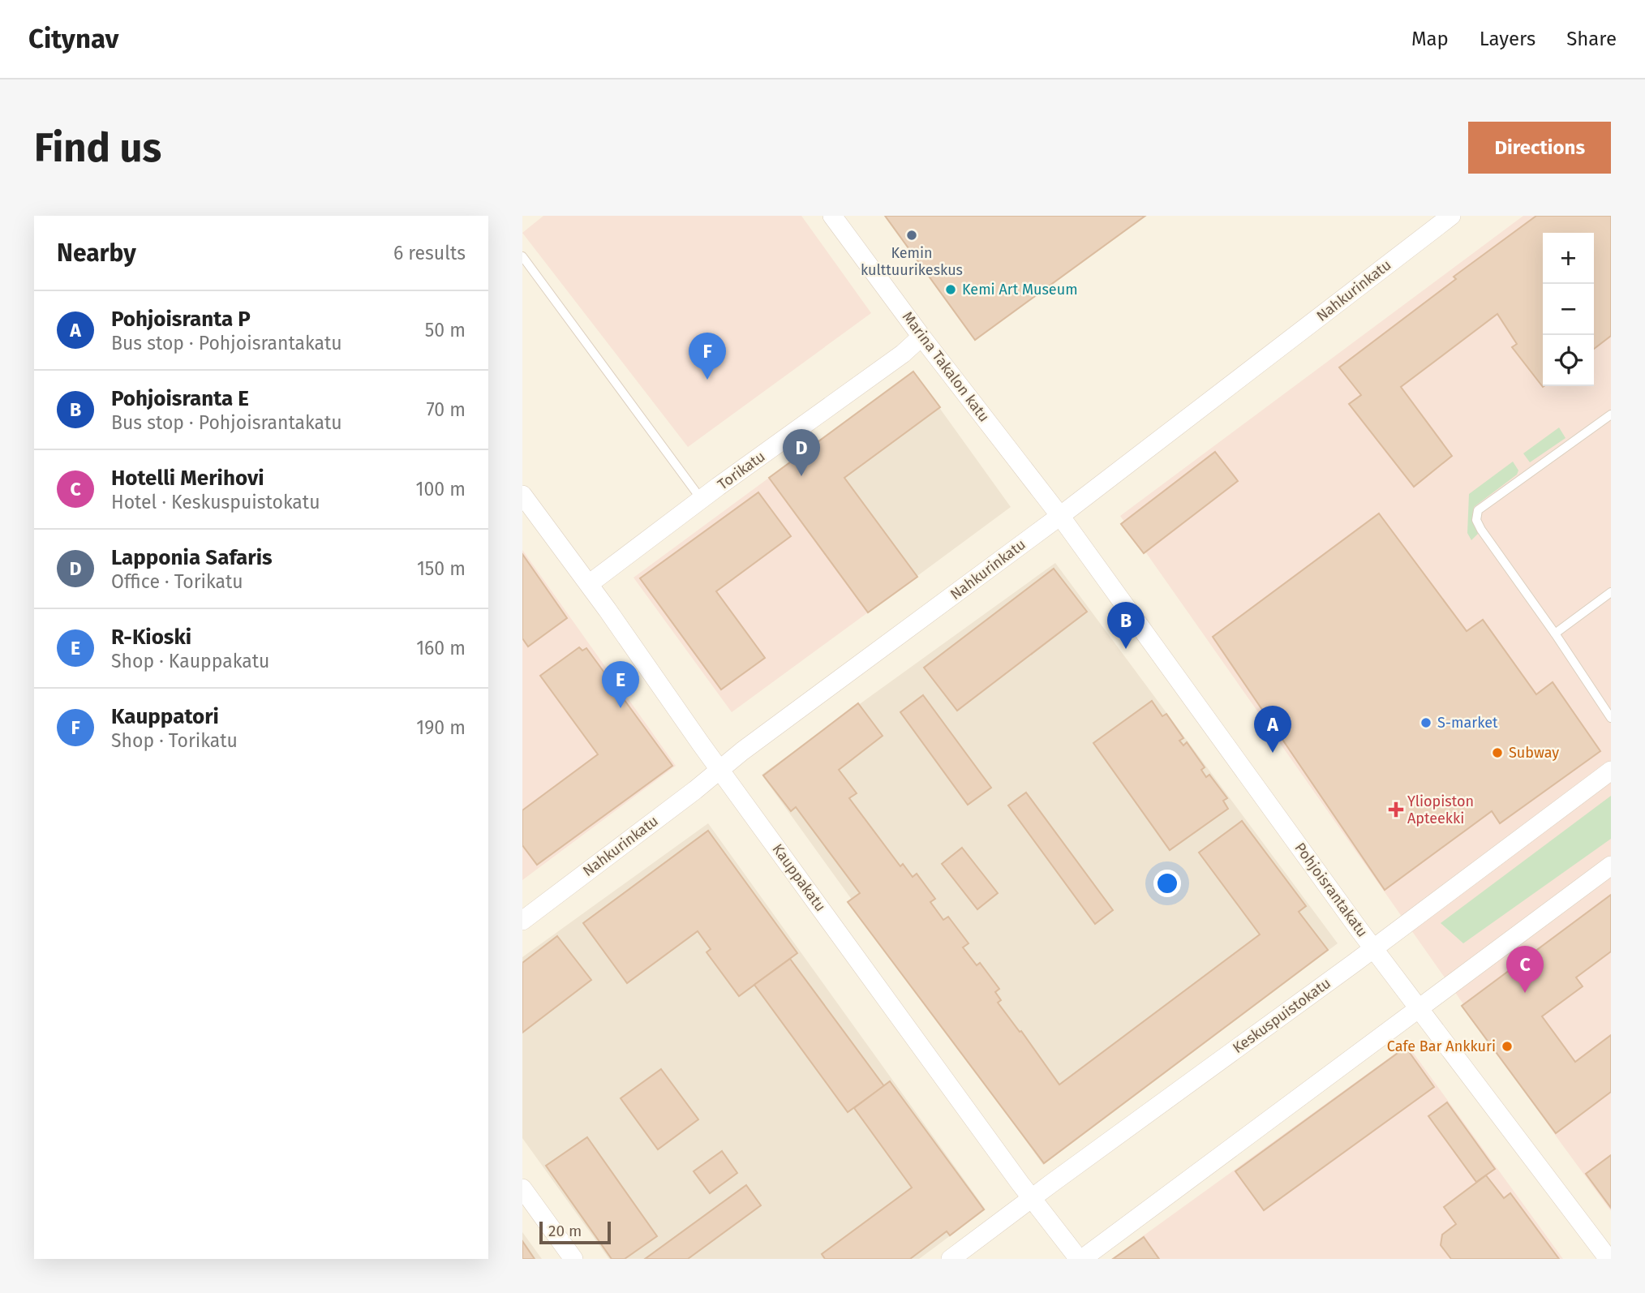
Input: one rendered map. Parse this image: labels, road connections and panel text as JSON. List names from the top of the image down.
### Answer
{
  "streets": {
    "street": [
      "Nahkurinkatu",
      "Marina Takalon katu",
      "Torikatu",
      "Kauppakatu",
      "Pohjoisrantakatu",
      "Keskuspuistokatu"
    ]
  },
  "crossings": [
    ["Nahkurinkatu", "Marina Takalon katu"],
    ["Nahkurinkatu", "Kauppakatu"],
    ["Nahkurinkatu", "Pohjoisrantakatu"],
    ["Marina Takalon katu", "Torikatu"],
    ["Marina Takalon katu", "Pohjoisrantakatu"],
    ["Torikatu", "Kauppakatu"],
    ["Kauppakatu", "Keskuspuistokatu"],
    ["Pohjoisrantakatu", "Keskuspuistokatu"]
  ],
  "places": {
    "other": [
      "Kemin kulttuurikeskus",
      "Kemi Art Museum",
      "S-market",
      "Subway",
      "Cafe Bar Ankkuri"
    ],
    "health": ["Yliopiston Apteekki"]
  },
  "scale_bar": "20 m",
  "page": {
    "header": "Citynav",
    "nav": ["Map", "Layers", "Share"],
    "buttons": "Directions",
    "title": "Find us",
    "heading": ["Nearby", "6 results"],
    "map_buttons": ["+", "−"],
    "list": [
      {
        "mark": "A",
        "name": "Pohjoisranta P",
        "note": "Bus stop · Pohjoisrantakatu",
        "value": "50 m"
      },
      {
        "mark": "B",
        "name": "Pohjoisranta E",
        "note": "Bus stop · Pohjoisrantakatu",
        "value": "70 m"
      },
      {
        "mark": "C",
        "name": "Hotelli Merihovi",
        "note": "Hotel · Keskuspuistokatu",
        "value": "100 m"
      },
      {
        "mark": "D",
        "name": "Lapponia Safaris",
        "note": "Office · Torikatu",
        "value": "150 m"
      },
      {
        "mark": "E",
        "name": "R-Kioski",
        "note": "Shop · Kauppakatu",
        "value": "160 m"
      },
      {
        "mark": "F",
        "name": "Kauppatori",
        "note": "Shop · Torikatu",
        "value": "190 m"
      }
    ],
    "pins": [
      "F",
      "D",
      "B",
      "E",
      "A",
      "C"
    ],
    "scale": "20 m"
  }
}
